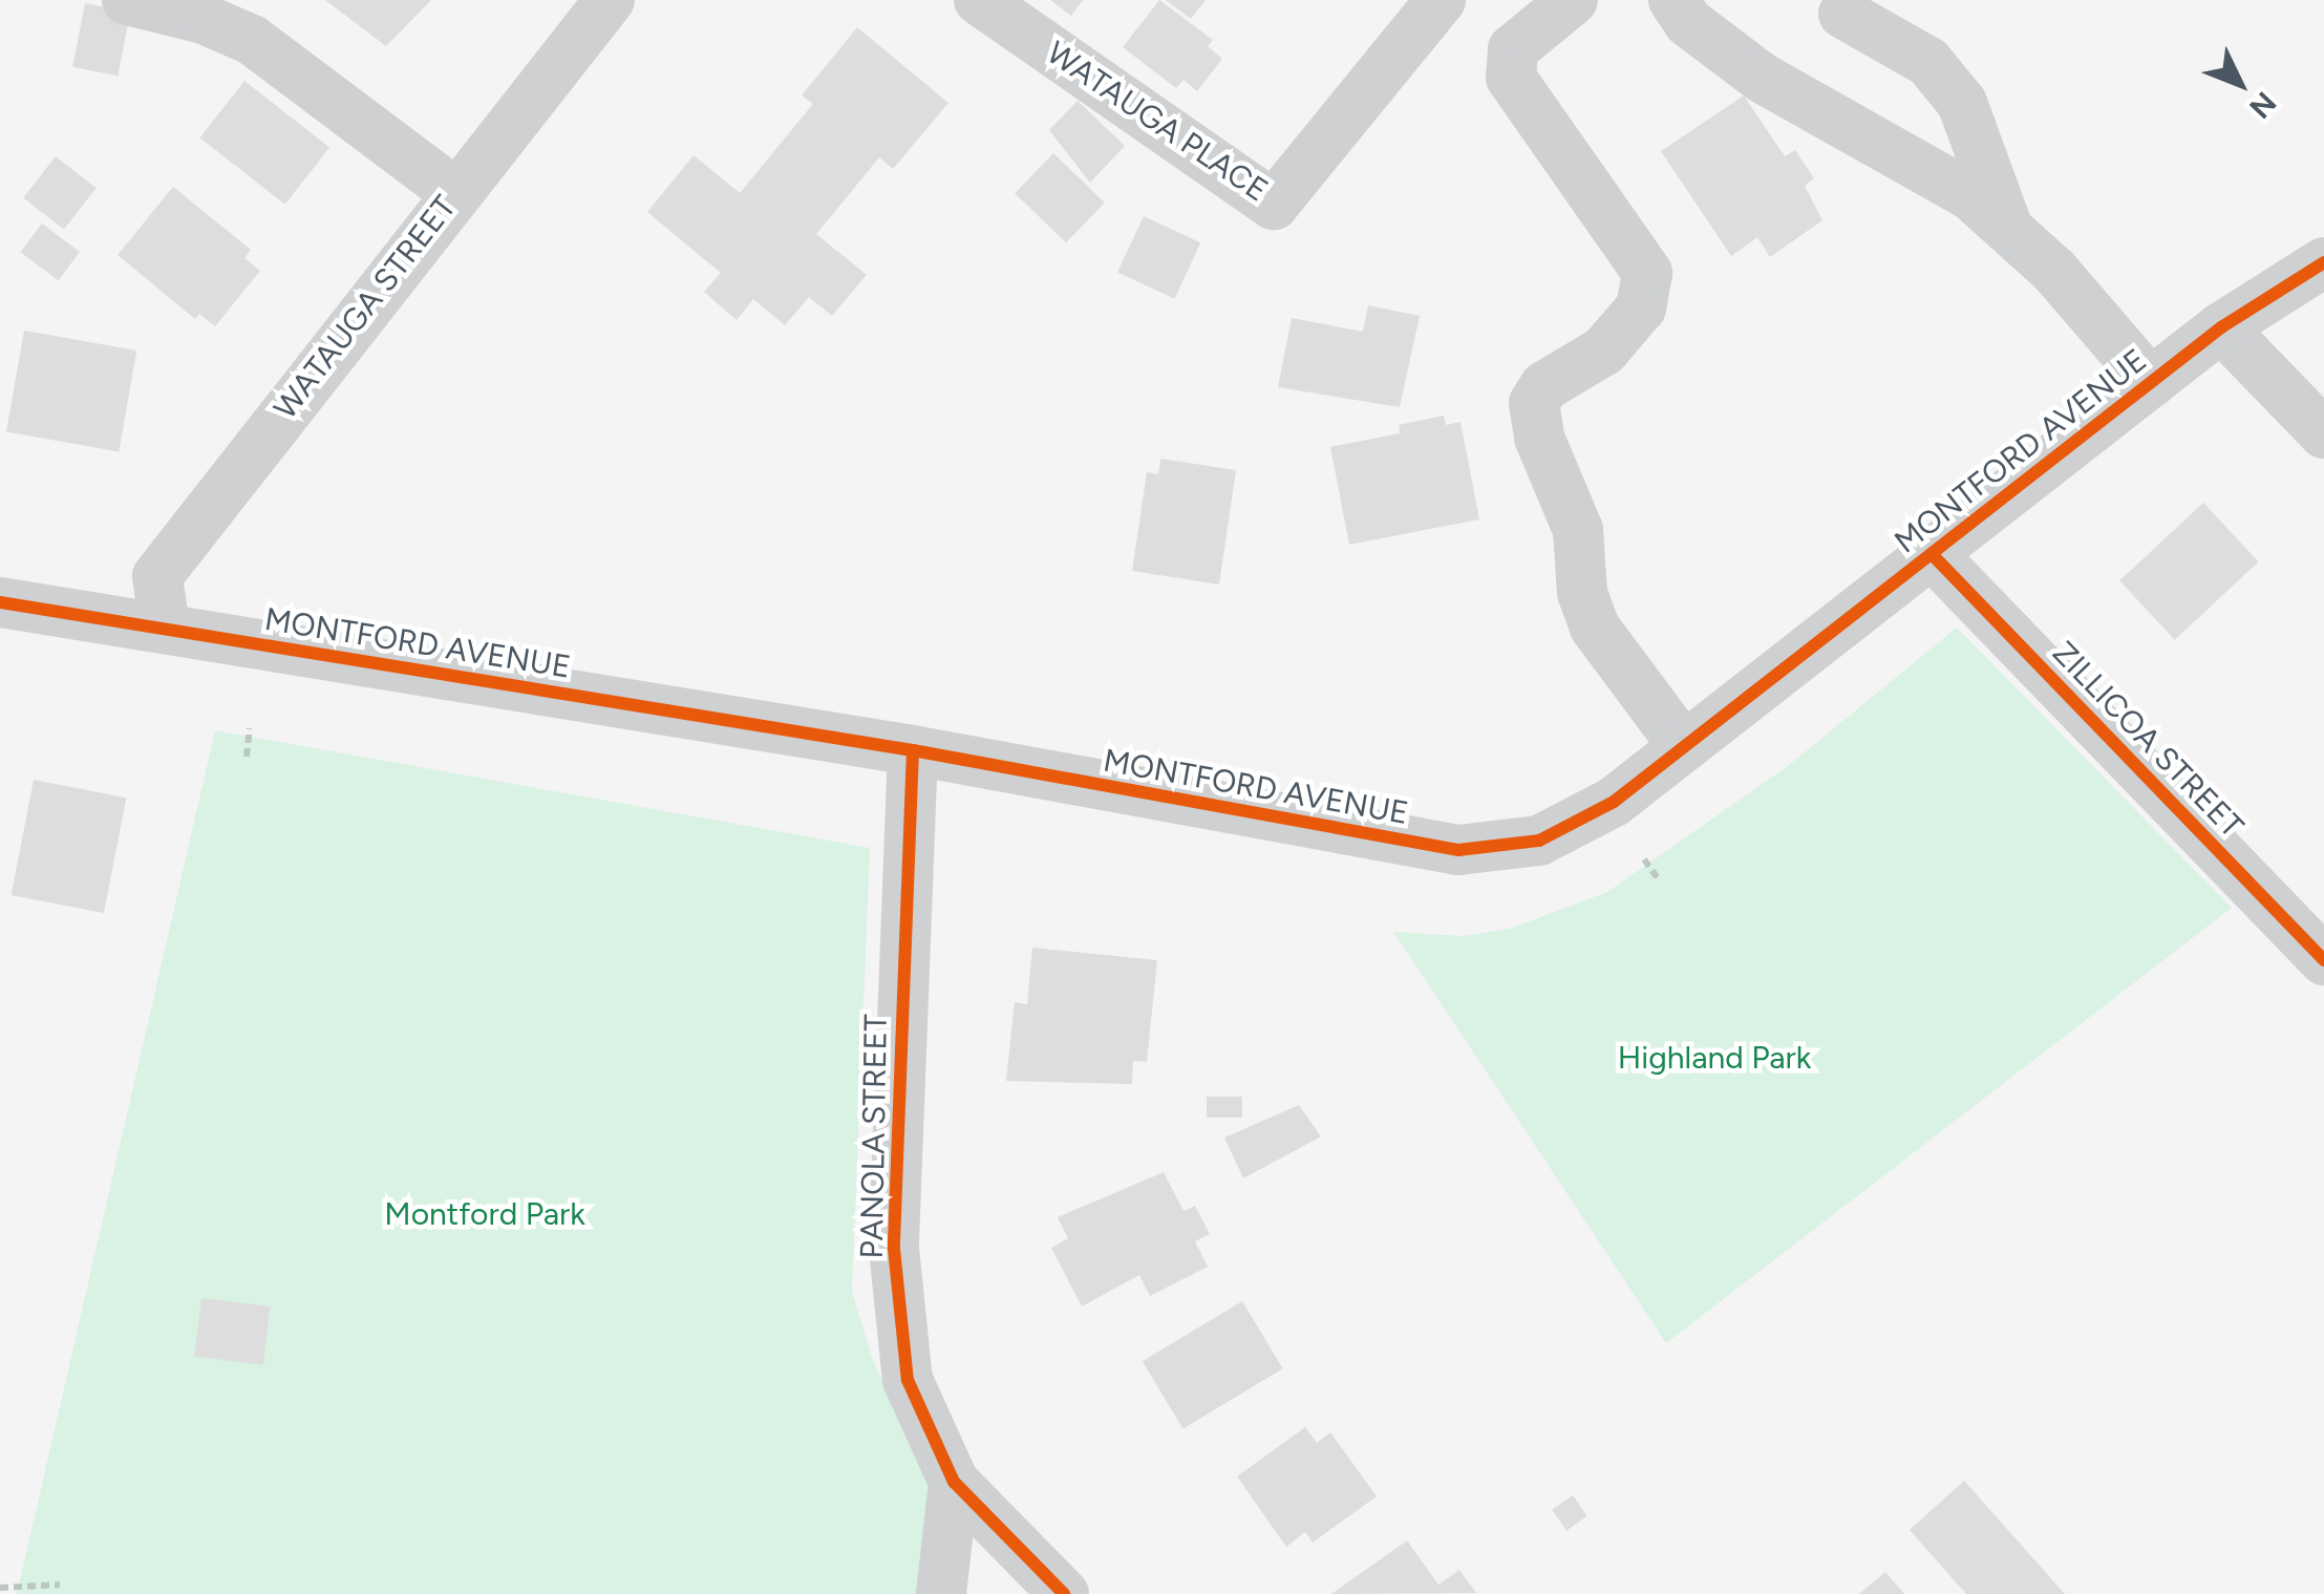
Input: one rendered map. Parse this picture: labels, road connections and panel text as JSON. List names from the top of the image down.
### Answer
{
  "streets": {
    "street": [
      "WATAUGA PLACE",
      "WATAUGA STREET",
      "MONTFORD AVENUE",
      "ZILLICOA STREET",
      "PANOLA STREET"
    ]
  },
  "crossings": [
    ["WATAUGA STREET", "MONTFORD AVENUE"],
    ["MONTFORD AVENUE", "ZILLICOA STREET"],
    ["MONTFORD AVENUE", "PANOLA STREET"]
  ],
  "parks": ["Highland Park", "Montford Park"],
  "north": "bottom right"
}
